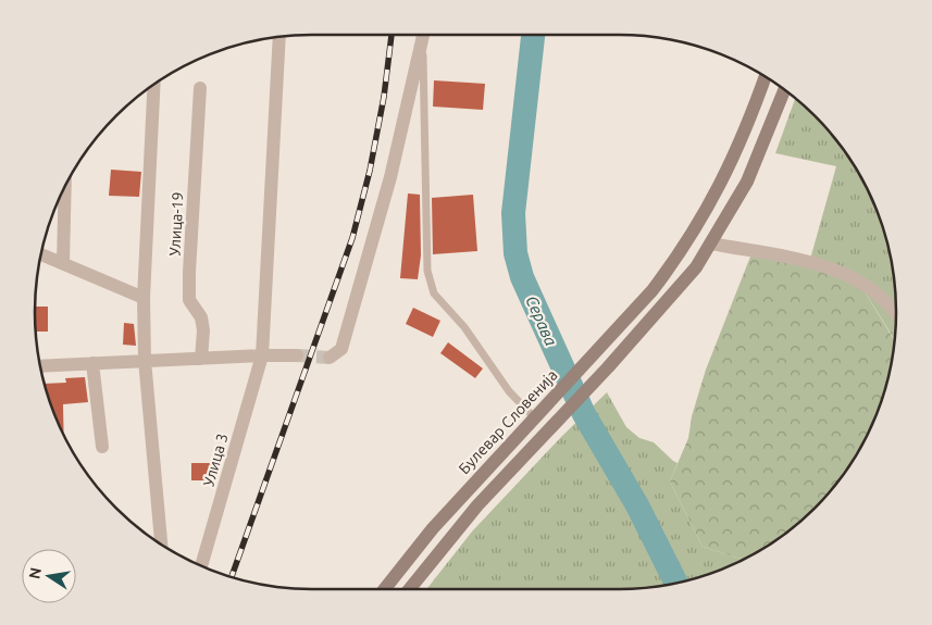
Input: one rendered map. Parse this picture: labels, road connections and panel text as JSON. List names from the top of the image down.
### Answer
{
  "streets": {
    "street": ["Улица-19", "Булевар Словенија", "Улица 3"]
  },
  "water": ["Серава"],
  "north": "left"
}
